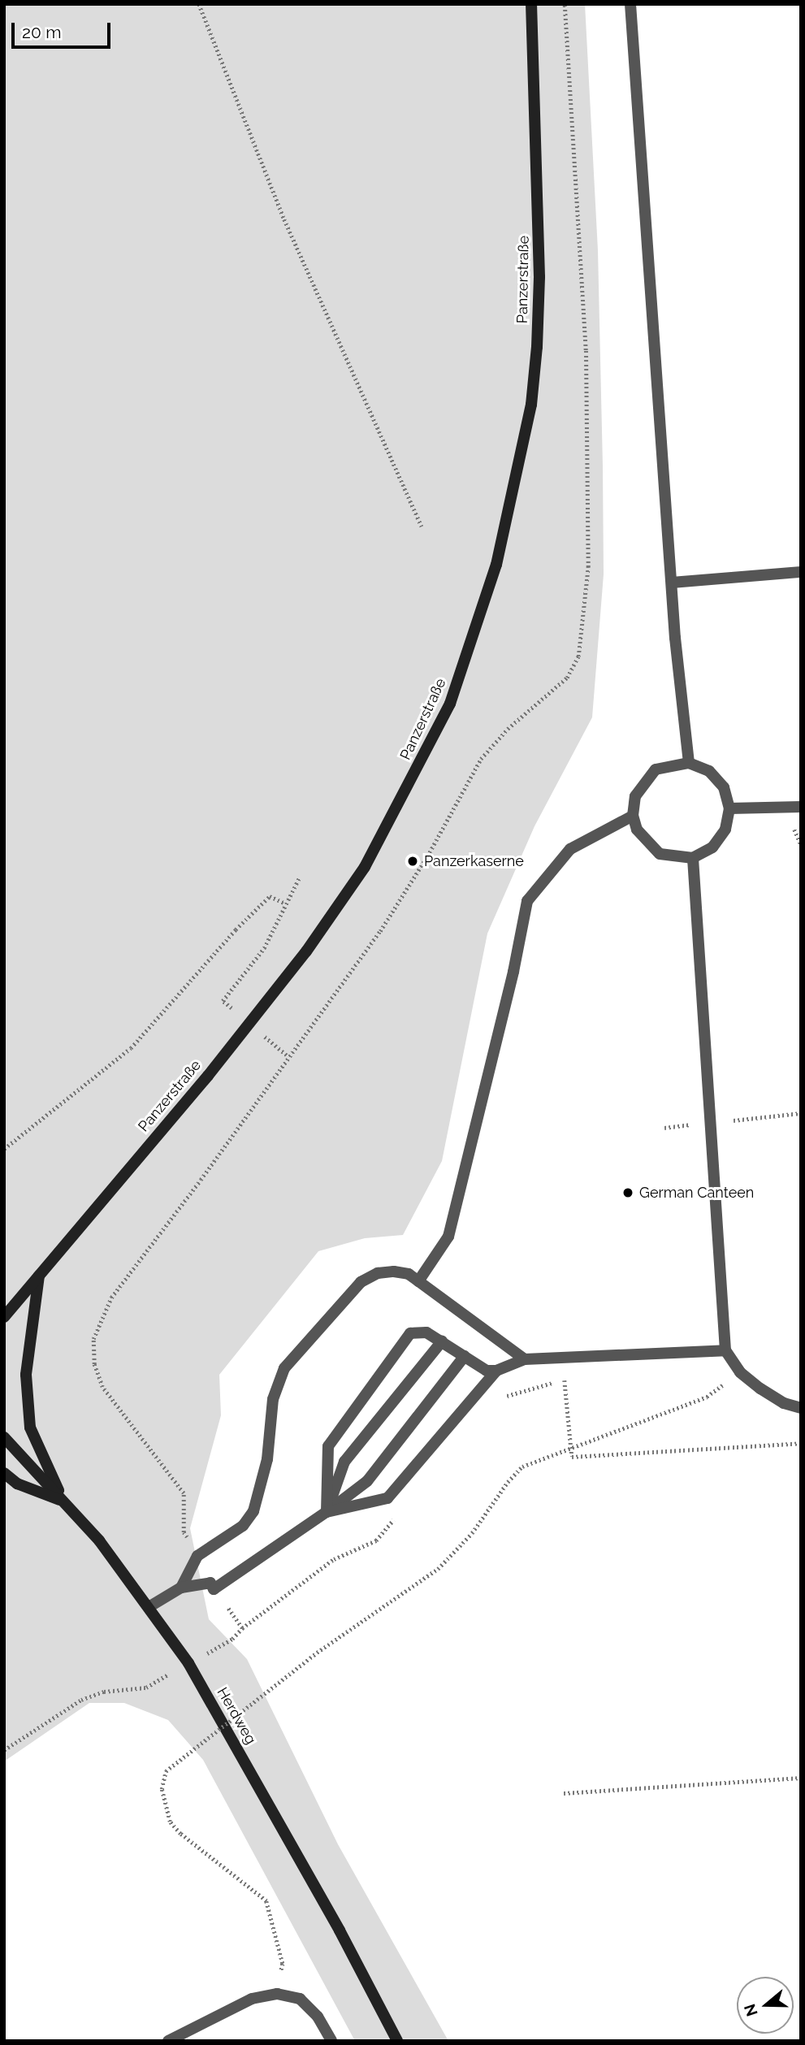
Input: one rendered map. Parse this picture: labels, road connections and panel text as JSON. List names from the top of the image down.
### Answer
{
  "streets": {
    "main road": ["Panzerstraße", "Herdweg"]
  },
  "places": ["Panzerkaserne", "German Canteen"],
  "scale_bar": "20 m",
  "north": "left"
}
